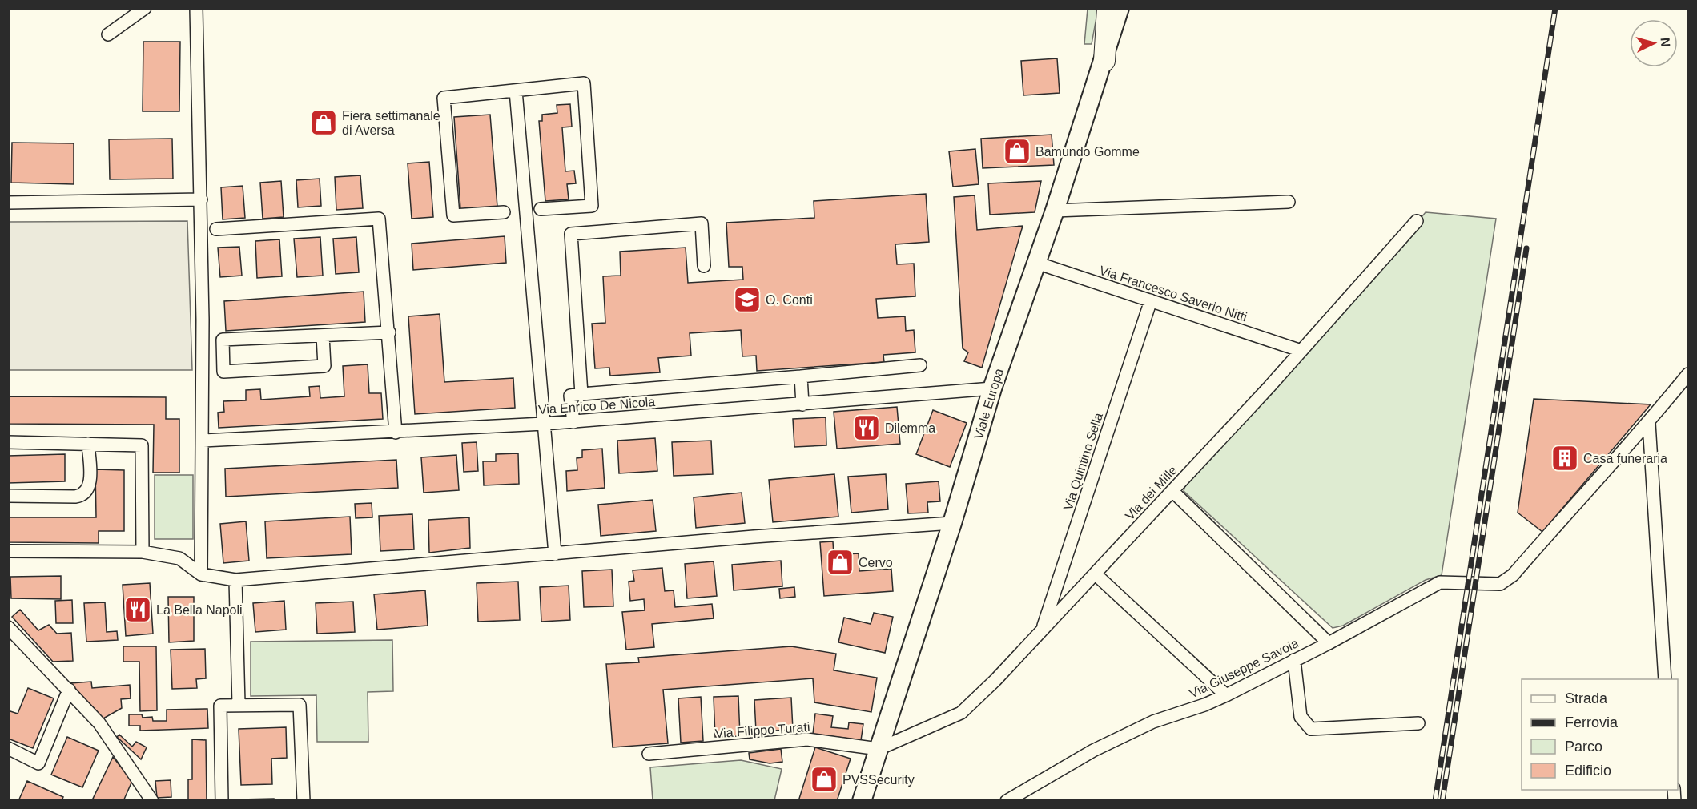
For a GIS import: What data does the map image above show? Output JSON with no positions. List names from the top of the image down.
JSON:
{
  "streets": {
    "main road": ["Viale Europa"],
    "street": [
      "Via Francesco Saverio Nitti",
      "Via Enrico De Nicola",
      "Via Quintino Sella",
      "Via dei Mille",
      "Via Giuseppe Savoia",
      "Via Filippo Turati"
    ]
  },
  "crossings": [
    ["Via Francesco Saverio Nitti", "Viale Europa"],
    ["Via Francesco Saverio Nitti", "Via Quintino Sella"],
    ["Via Francesco Saverio Nitti", "Via dei Mille"],
    ["Viale Europa", "Via Enrico De Nicola"],
    ["Viale Europa", "Via dei Mille"],
    ["Viale Europa", "Via Filippo Turati"],
    ["Via Quintino Sella", "Via dei Mille"],
    ["Via dei Mille", "Via Filippo Turati"]
  ],
  "places": {
    "shop": [
      "Fiera settimanale di Aversa",
      "Bamundo Gomme",
      "Cervo",
      "PVSSecurity"
    ],
    "school or university": ["O. Conti"],
    "restaurant": ["Dilemma", "La Bella Napoli"],
    "building": ["Casa funeraria"]
  },
  "legend": [
    "Strada",
    "Ferrovia",
    "Parco",
    "Edificio"
  ],
  "north": "right"
}
